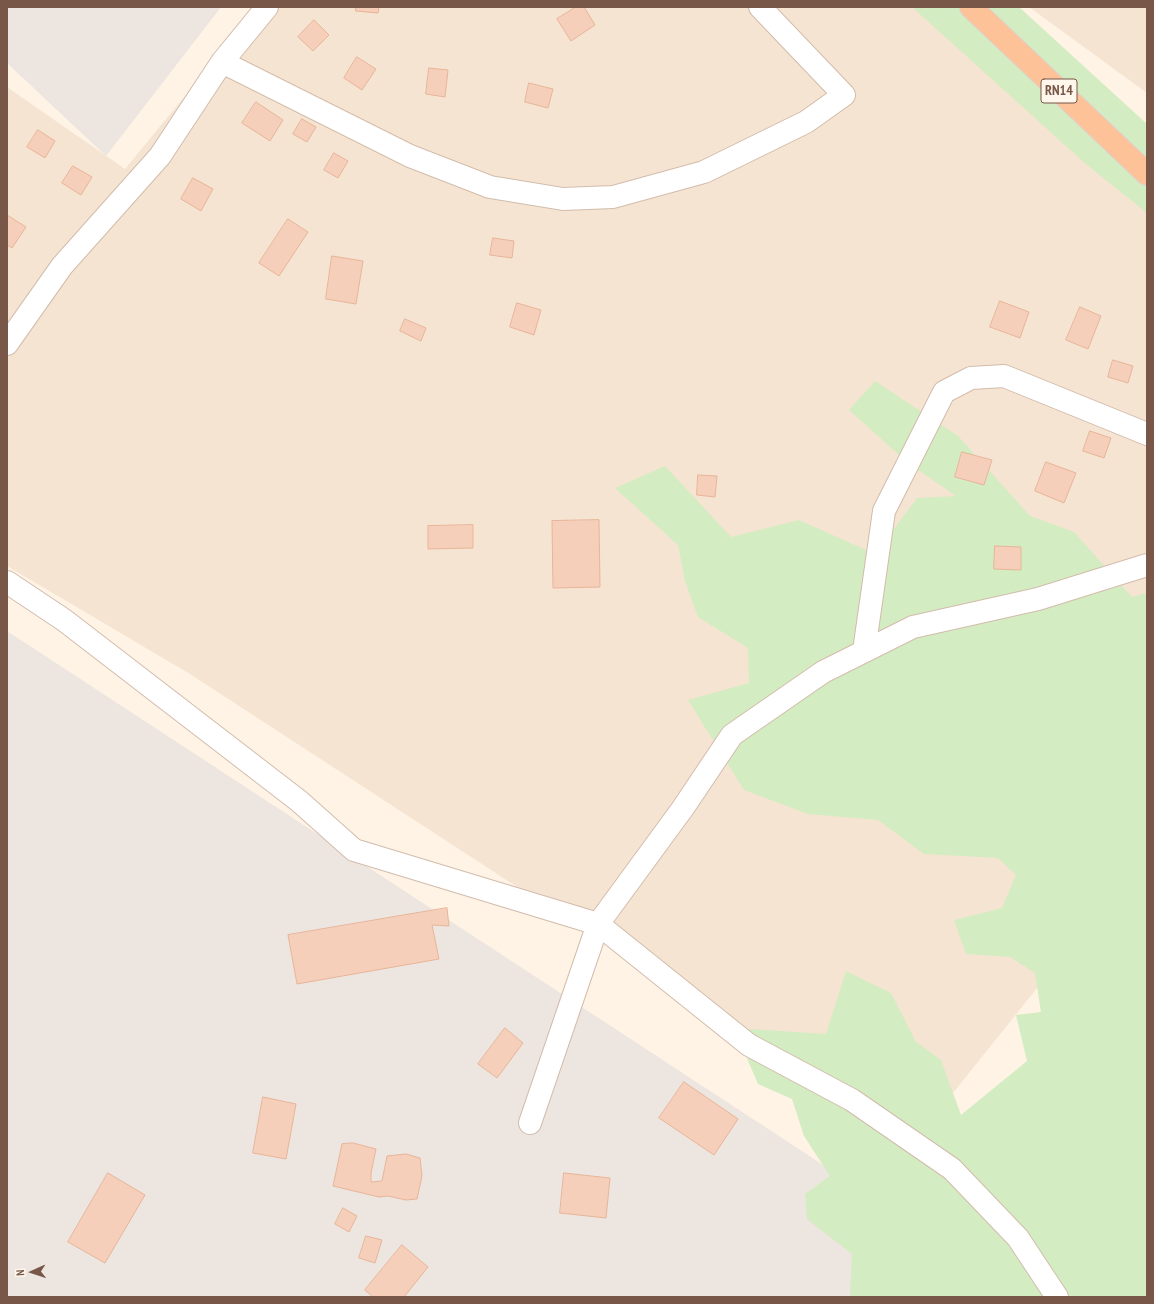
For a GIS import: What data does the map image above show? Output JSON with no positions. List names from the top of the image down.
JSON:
{
  "streets": {
    "highway": ["RN14"]
  },
  "north": "left"
}
